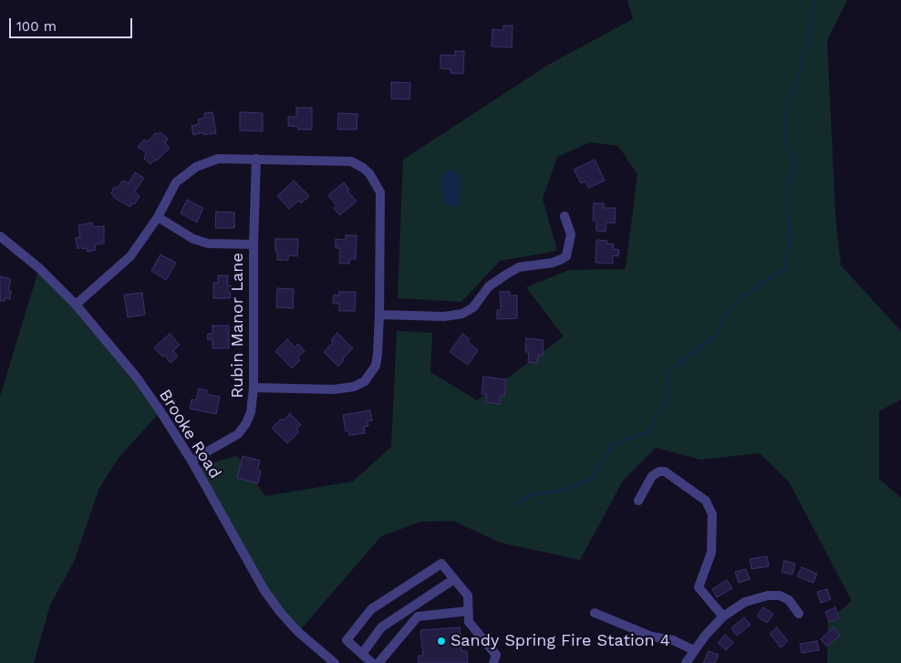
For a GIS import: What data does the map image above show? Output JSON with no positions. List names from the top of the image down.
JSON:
{
  "streets": {
    "street": ["Rubin Manor Lane", "Brooke Road"]
  },
  "crossings": [
    ["Rubin Manor Lane", "Brooke Road"]
  ],
  "places": ["Sandy Spring Fire Station 4"],
  "scale_bar": "100 m"
}
